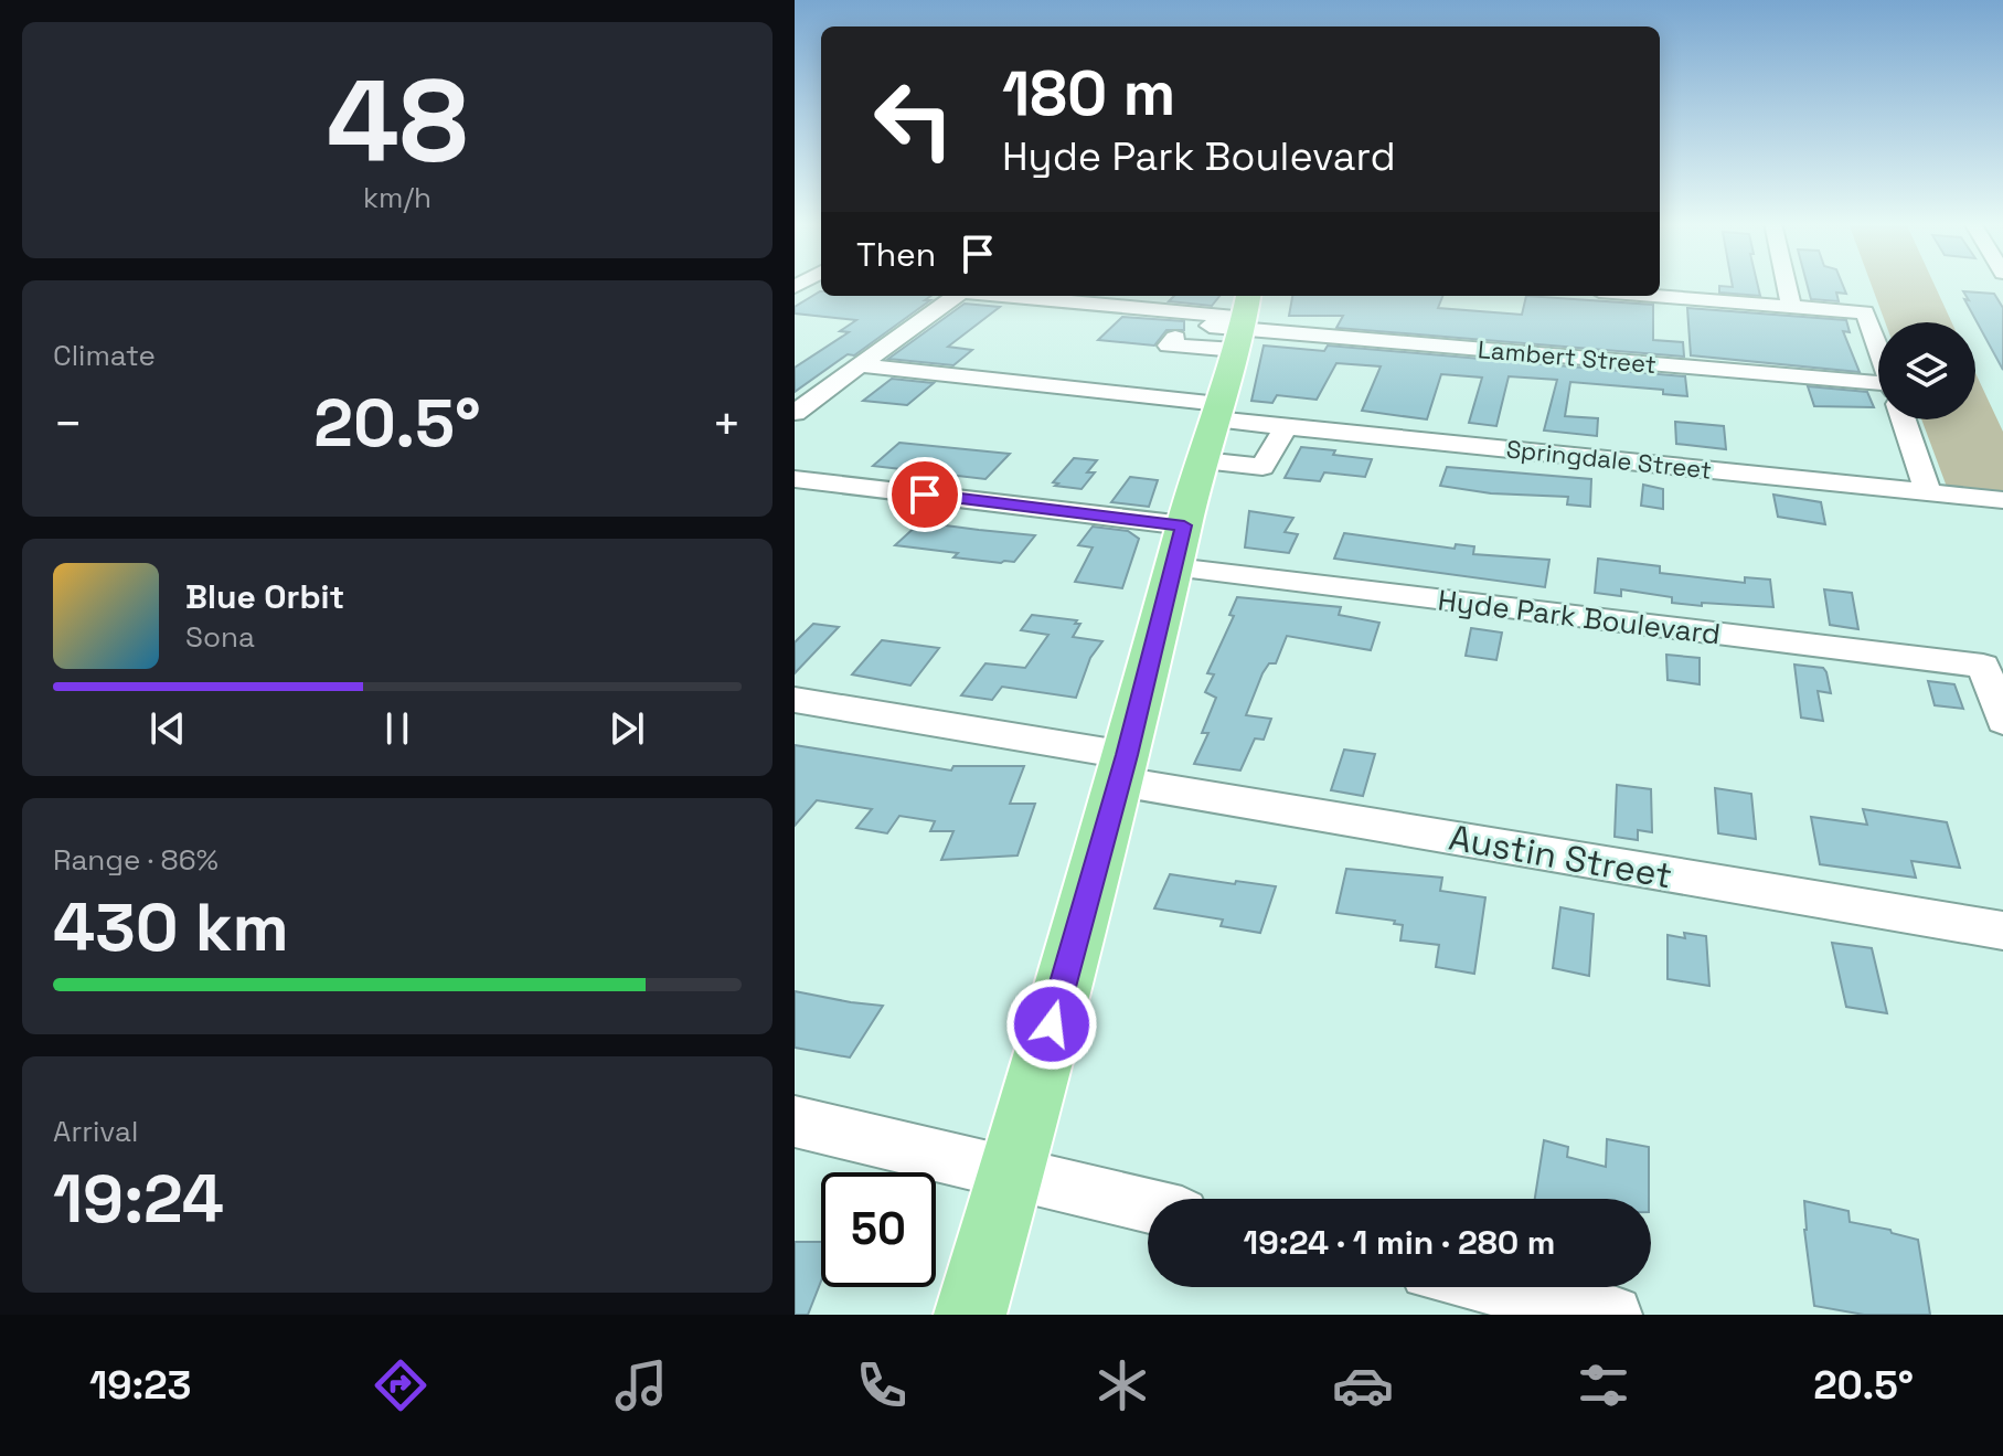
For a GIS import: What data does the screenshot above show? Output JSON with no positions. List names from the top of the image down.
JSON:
{
  "streets": {
    "street": [
      "Lambert Street",
      "Springdale Street",
      "Hyde Park Boulevard",
      "Austin Street"
    ]
  },
  "page": {
    "tile": [
      ["48", "km/h"],
      "Climate",
      ["Range · 86%", "430 km"],
      ["Arrival", "19:24"]
    ],
    "turn": ["180 m", "Hyde Park Boulevard"],
    "then": "Then",
    "heat": ["−", "20.5°", "+"],
    "song": ["Blue Orbit", "Sona"],
    "limit": "50",
    "trip": "19:24 · 1 min · 280 m",
    "tabs": ["19:23", "20.5°"]
  }
}
